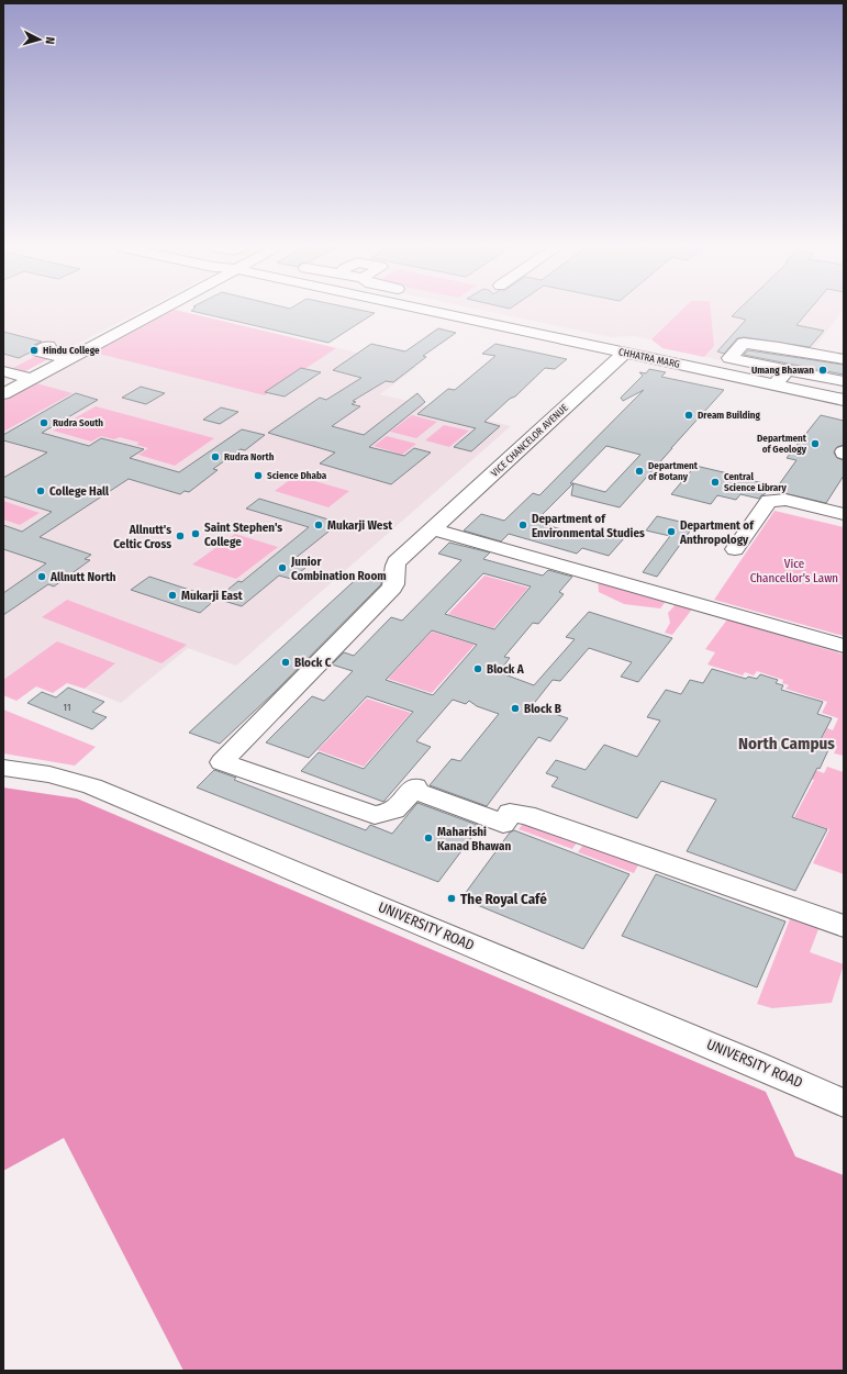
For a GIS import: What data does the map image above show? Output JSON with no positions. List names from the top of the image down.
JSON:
{
  "streets": {
    "street": ["CHHATRA MARG", "VICE CHANCELOR AVENUE", "UNIVERSITY ROAD"]
  },
  "crossings": [
    ["CHHATRA MARG", "VICE CHANCELOR AVENUE"]
  ],
  "districts": ["North Campus"],
  "parks": ["Vice Chancellor's Lawn"],
  "places": [
    "Hindu College",
    "Umang Bhawan",
    "Dream Building",
    "Rudra South",
    "Department of Geology",
    "Rudra North",
    "Department of Botany",
    "Science Dhaba",
    "Central Science Library",
    "College Hall",
    "Mukarji West",
    "Department of Environmental Studies",
    "Department of Anthropology",
    "Saint Stephen's College",
    "Allnutt's Celtic Cross",
    "Junior Combination Room",
    "Allnutt North",
    "Mukarji East",
    "Block C",
    "Block A",
    "Block B",
    "Maharishi Kanad Bhawan",
    "The Royal Café"
  ],
  "house_numbers": ["11"],
  "north": "right"
}
